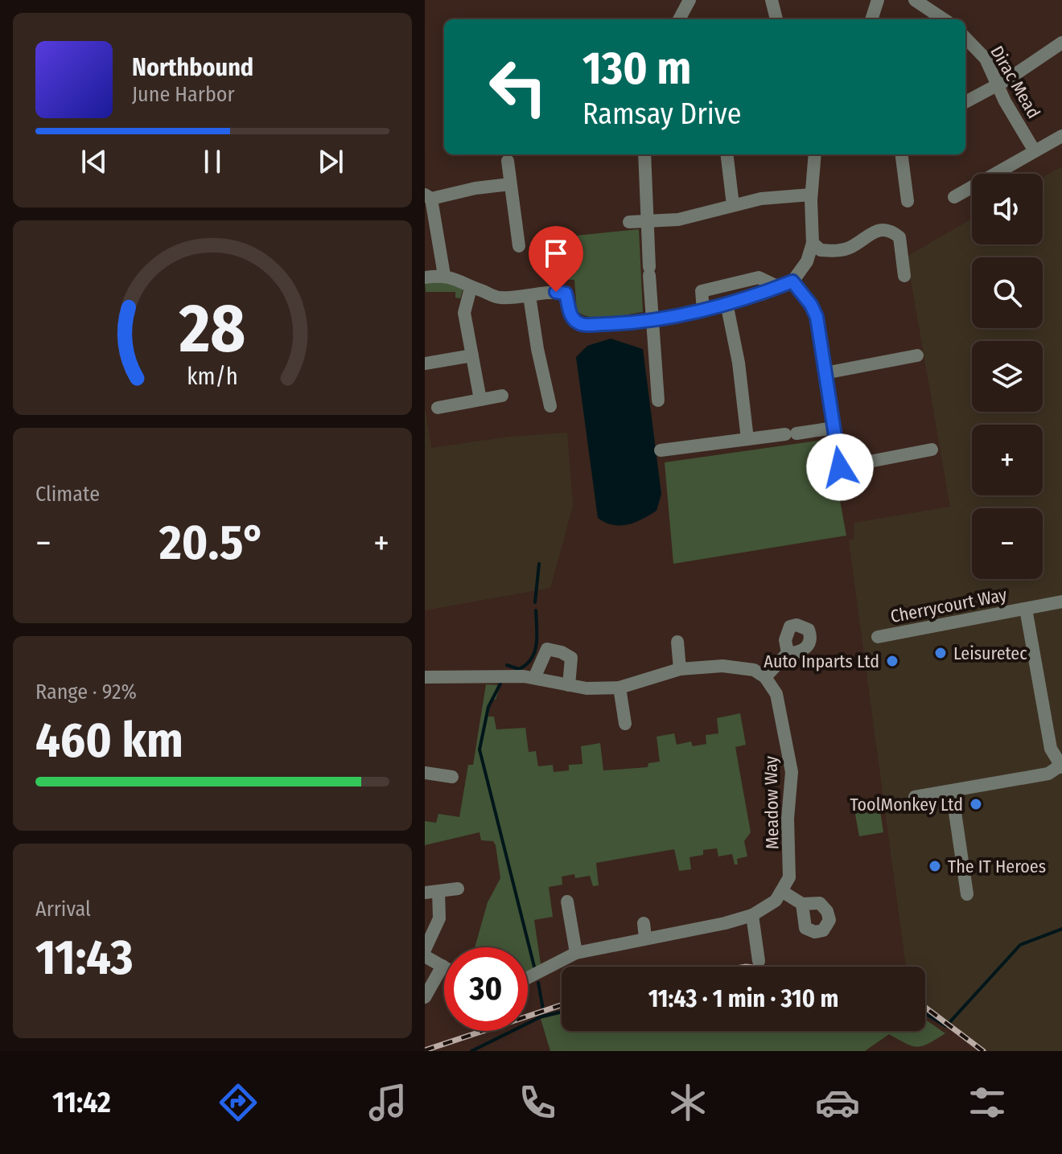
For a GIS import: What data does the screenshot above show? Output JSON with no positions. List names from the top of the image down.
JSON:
{
  "streets": {
    "street": ["Dirac Mead", "Cherrycourt Way", "Meadow Way"]
  },
  "places": [
    "Leisuretec",
    "Auto Inparts Ltd",
    "ToolMonkey Ltd",
    "The IT Heroes"
  ],
  "page": {
    "turn": ["130 m", "Ramsay Drive"],
    "song": ["Northbound", "June Harbor"],
    "map_buttons": ["+", "−"],
    "tile": [
      "Climate",
      ["Range · 92%", "460 km"],
      ["Arrival", "11:43"]
    ],
    "heat": ["−", "20.5°", "+"],
    "limit": "30",
    "trip": "11:43 · 1 min · 310 m",
    "tabs": "11:42",
    "gauge": ["28", "km/h"]
  }
}
